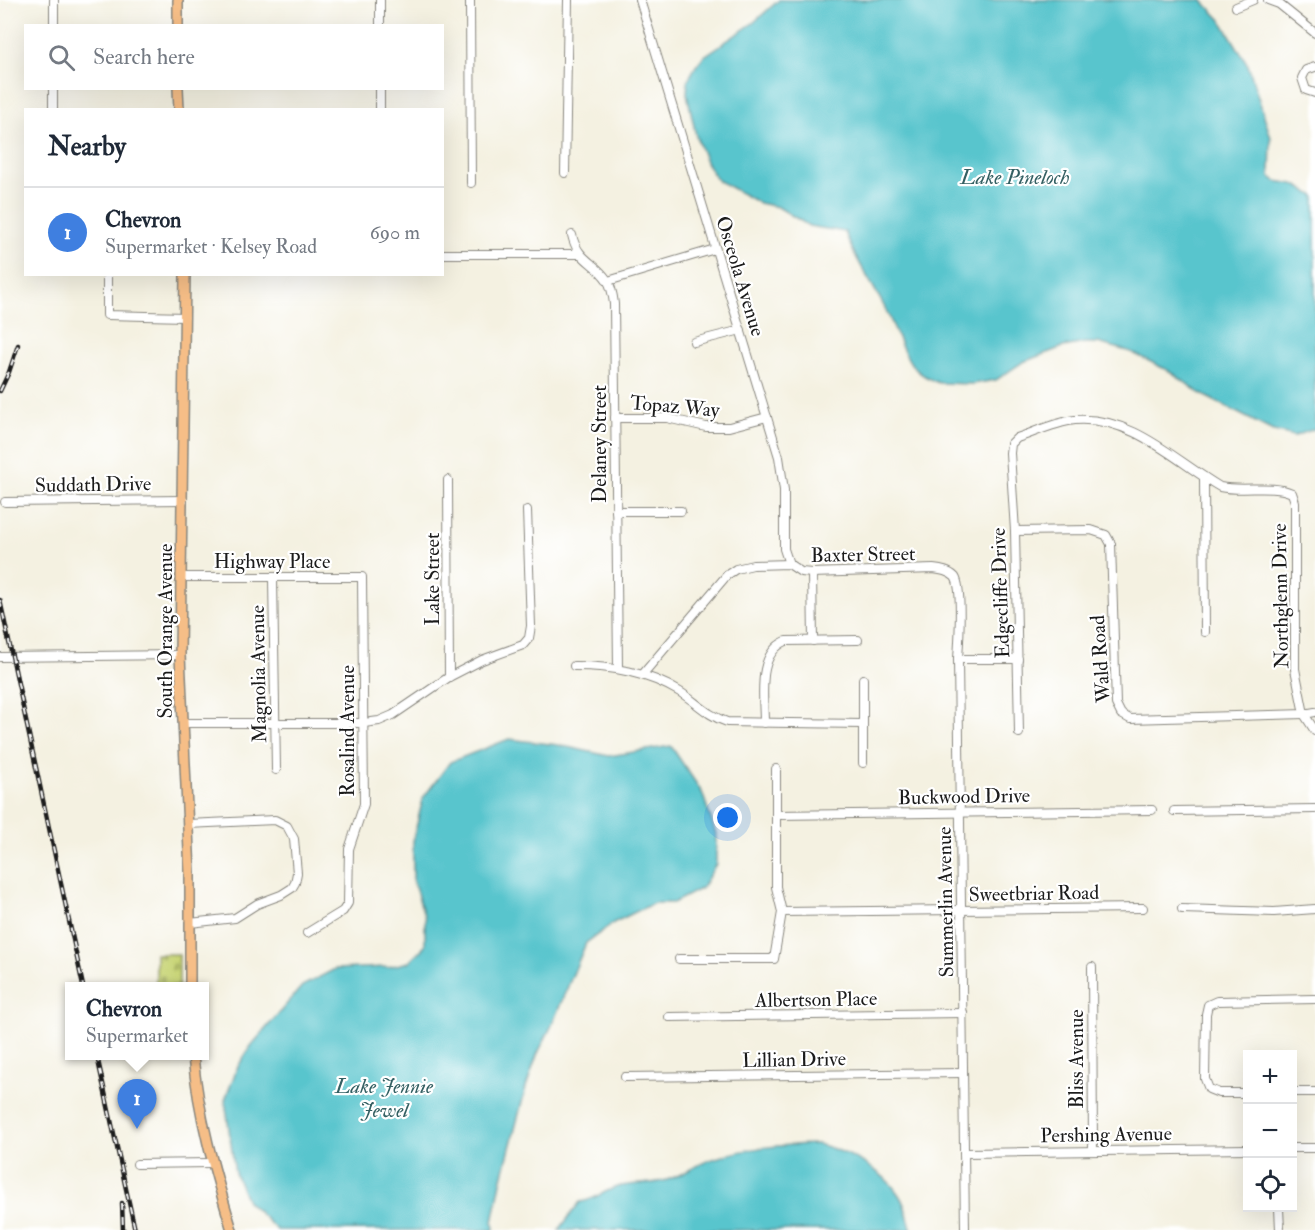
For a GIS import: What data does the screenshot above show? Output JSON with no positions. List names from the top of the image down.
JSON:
{
  "streets": {
    "main road": ["South Orange Avenue"],
    "street": [
      "Osceola Avenue",
      "Topaz Way",
      "Delaney Street",
      "Suddath Drive",
      "Baxter Street",
      "Highway Place",
      "Lake Street",
      "Edgecliffe Drive",
      "Northglenn Drive",
      "Wald Road",
      "Magnolia Avenue",
      "Rosalind Avenue",
      "Buckwood Drive",
      "Sweetbriar Road",
      "Summerlin Avenue",
      "Albertson Place",
      "Lillian Drive",
      "Bliss Avenue",
      "Pershing Avenue"
    ]
  },
  "crossings": [
    ["Osceola Avenue", "Topaz Way"],
    ["Osceola Avenue", "Baxter Street"],
    ["Topaz Way", "Delaney Street"],
    ["Suddath Drive", "South Orange Avenue"],
    ["Baxter Street", "Summerlin Avenue"],
    ["Highway Place", "South Orange Avenue"],
    ["Highway Place", "Magnolia Avenue"],
    ["Highway Place", "Rosalind Avenue"],
    ["Edgecliffe Drive", "Northglenn Drive"],
    ["Edgecliffe Drive", "Wald Road"],
    ["Northglenn Drive", "Wald Road"],
    ["Buckwood Drive", "Summerlin Avenue"],
    ["Sweetbriar Road", "Summerlin Avenue"],
    ["Summerlin Avenue", "Albertson Place"],
    ["Summerlin Avenue", "Lillian Drive"],
    ["Summerlin Avenue", "Pershing Avenue"],
    ["Bliss Avenue", "Pershing Avenue"]
  ],
  "water": ["Lake Pineloch", "Lake Jennie Jewel"],
  "page": {
    "search": "Search here",
    "heading": "Nearby",
    "list": [
      {
        "mark": "1",
        "name": "Chevron",
        "note": "Supermarket · Kelsey Road",
        "value": "690 m"
      }
    ],
    "popup": ["Chevron", "Supermarket"],
    "map_buttons": ["+", "−"],
    "pins": "1"
  }
}
